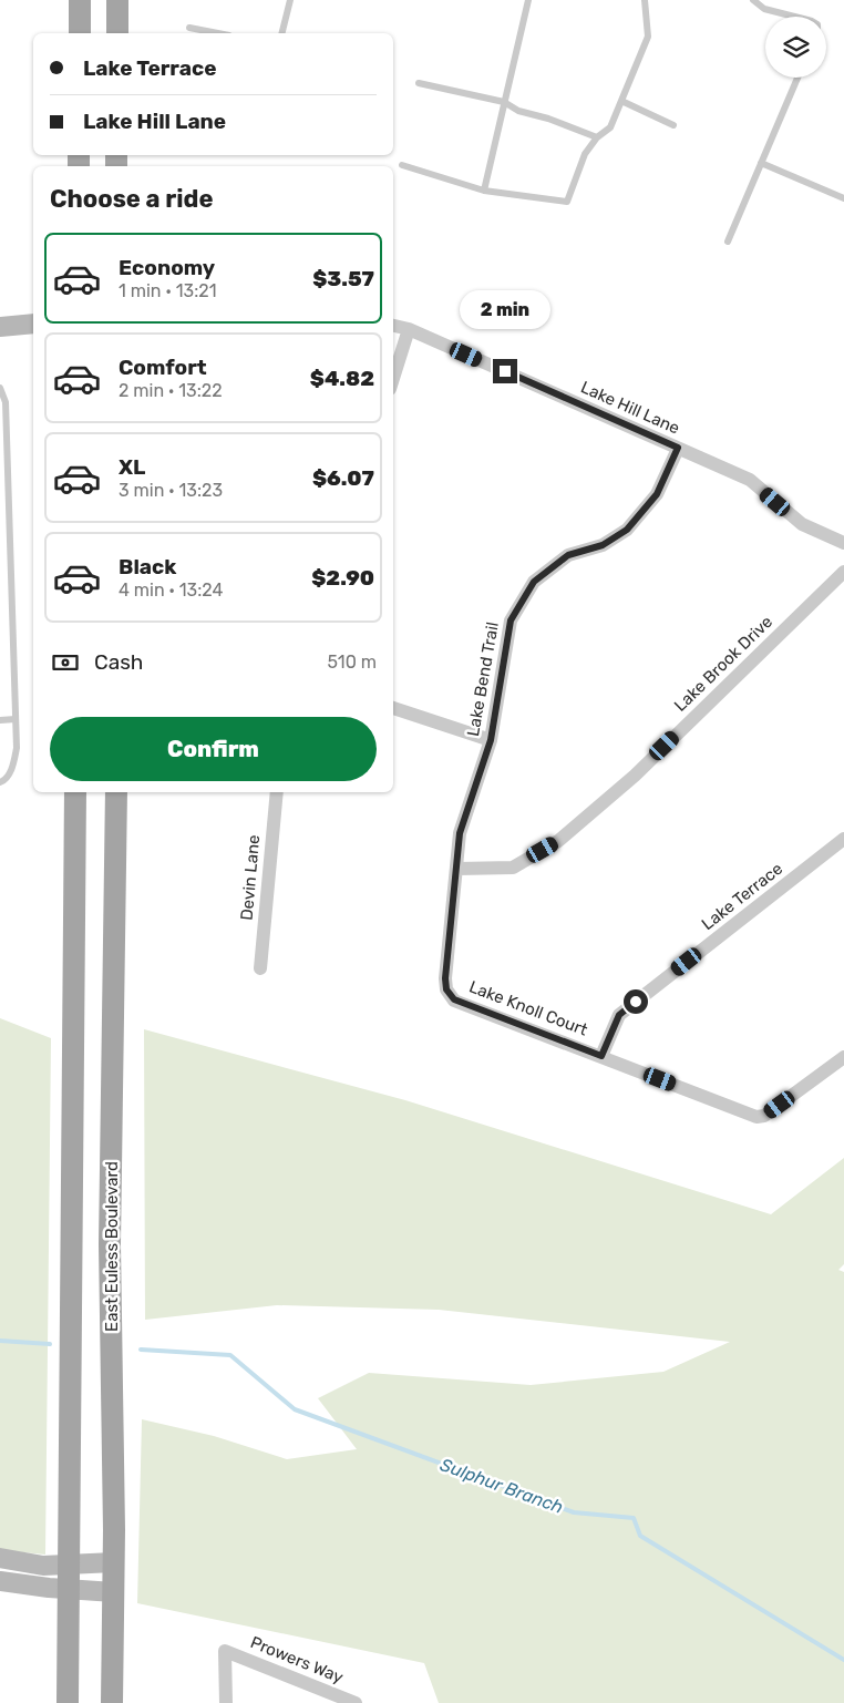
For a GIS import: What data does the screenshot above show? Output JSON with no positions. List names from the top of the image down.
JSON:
{
  "streets": {
    "main road": ["East Euless Boulevard"],
    "street": [
      "Lake Hill Lane",
      "Lake Brook Drive",
      "Lake Bend Trail",
      "Devin Lane",
      "Lake Terrace",
      "Lake Knoll Court",
      "Prowers Way"
    ]
  },
  "crossings": [
    ["Lake Hill Lane", "Lake Bend Trail"],
    ["Lake Brook Drive", "Lake Bend Trail"],
    ["Lake Bend Trail", "Lake Knoll Court"],
    ["Lake Terrace", "Lake Knoll Court"]
  ],
  "water": ["Sulphur Branch"],
  "page": {
    "banner": ["Lake Terrace", "Lake Hill Lane"],
    "heading": "Choose a ride",
    "list": [
      {
        "name": "Economy",
        "note": "1 min · 13:21",
        "value": "$3.57"
      },
      {
        "name": "Comfort",
        "note": "2 min · 13:22",
        "value": "$4.82"
      },
      {
        "name": "XL",
        "note": "3 min · 13:23",
        "value": "$6.07"
      },
      {
        "name": "Black",
        "note": "4 min · 13:24",
        "value": "$2.90"
      }
    ],
    "bubble": "2 min",
    "pay": ["Cash", "510 m"],
    "buttons": "Confirm"
  }
}
